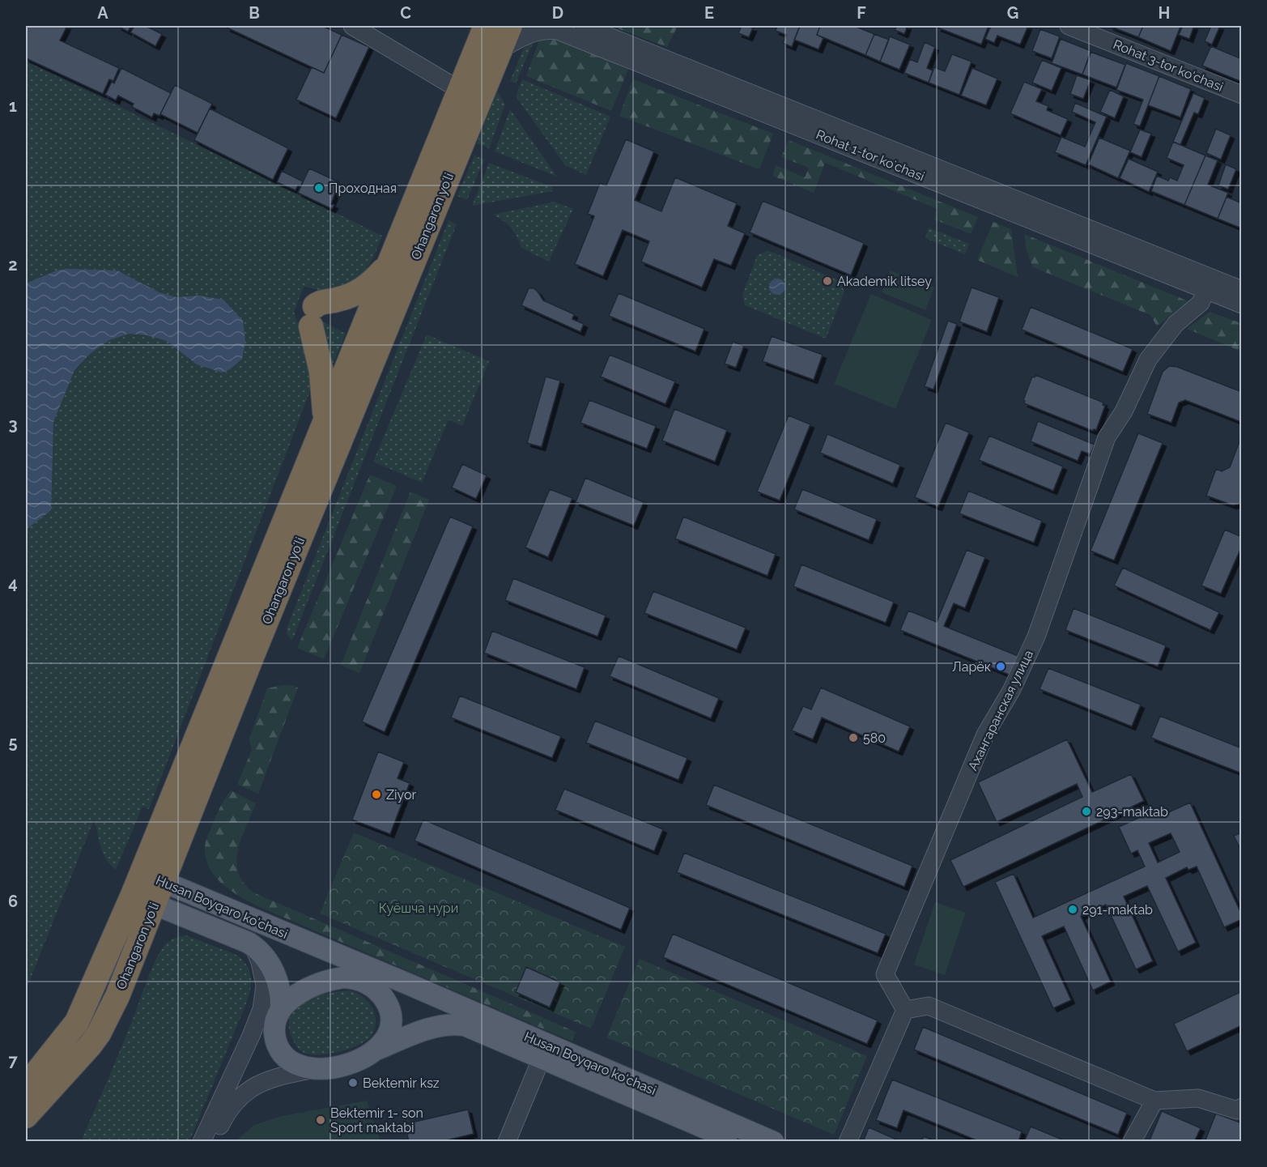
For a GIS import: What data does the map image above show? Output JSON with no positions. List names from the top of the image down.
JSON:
{
  "streets": {
    "highway": ["Ohangaron yoʻli"],
    "main road": ["Husan Boyqaro ko'chasi"],
    "street": ["Rohat 3-tor ko‘chasi", "Rohat 1-tor koʻchasi", "Ахангаранская улица"]
  },
  "crossings": [
    ["Rohat 1-tor koʻchasi", "Ohangaron yoʻli"],
    ["Rohat 1-tor koʻchasi", "Ахангаранская улица"],
    ["Ohangaron yoʻli", "Husan Boyqaro ko'chasi"]
  ],
  "parks": ["Куёшча нури"],
  "places": [
    "Проходная",
    "Akademik litsey",
    "Ларёк",
    "580",
    "Ziyor",
    "293-maktab",
    "291-maktab",
    "Bektemir ksz",
    "Bektemir 1- son Sport maktabi"
  ],
  "grid": {
    "columns": [
      "A",
      "B",
      "C",
      "D",
      "E",
      "F",
      "G",
      "H"
    ],
    "rows": [
      "1",
      "2",
      "3",
      "4",
      "5",
      "6",
      "7"
    ]
  }
}
